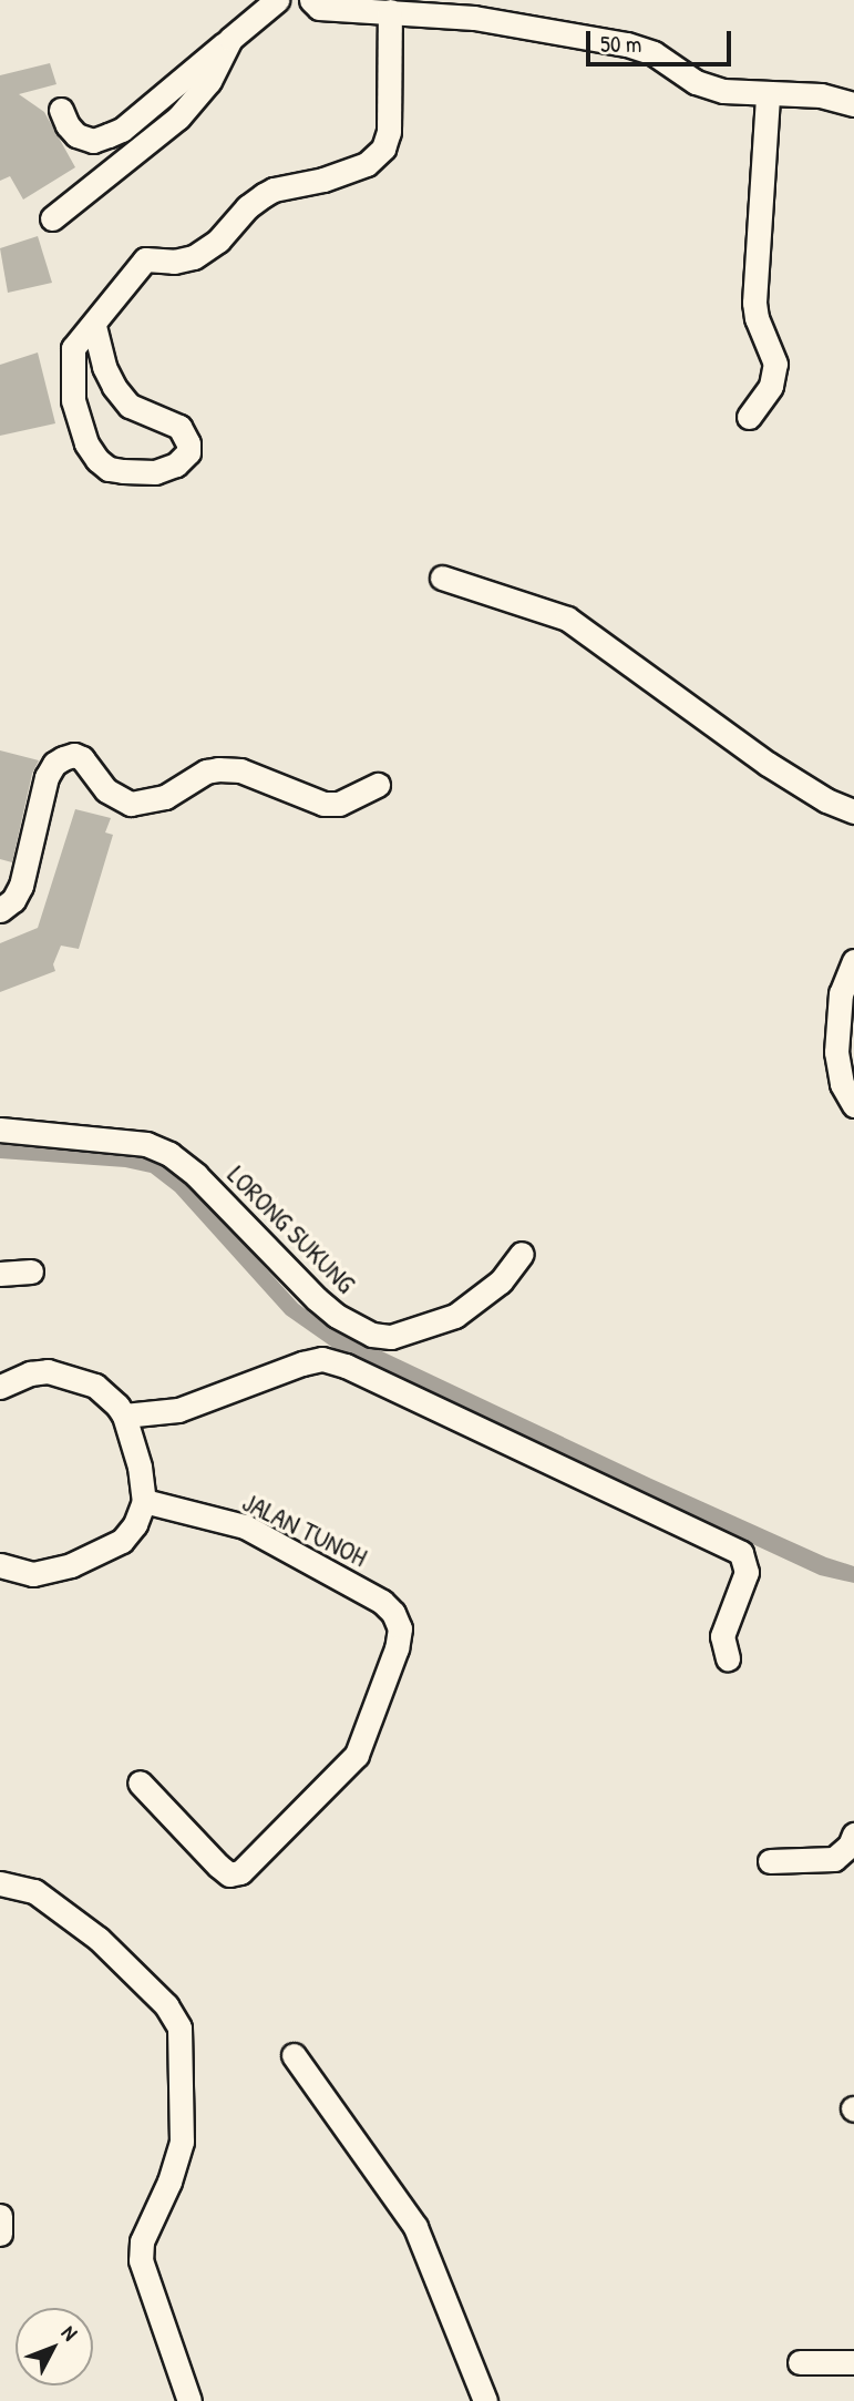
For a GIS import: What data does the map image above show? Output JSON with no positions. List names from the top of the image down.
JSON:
{
  "streets": {
    "street": ["LORONG SUKUNG", "JALAN TUNOH"]
  },
  "scale_bar": "50 m",
  "north": "top right"
}
